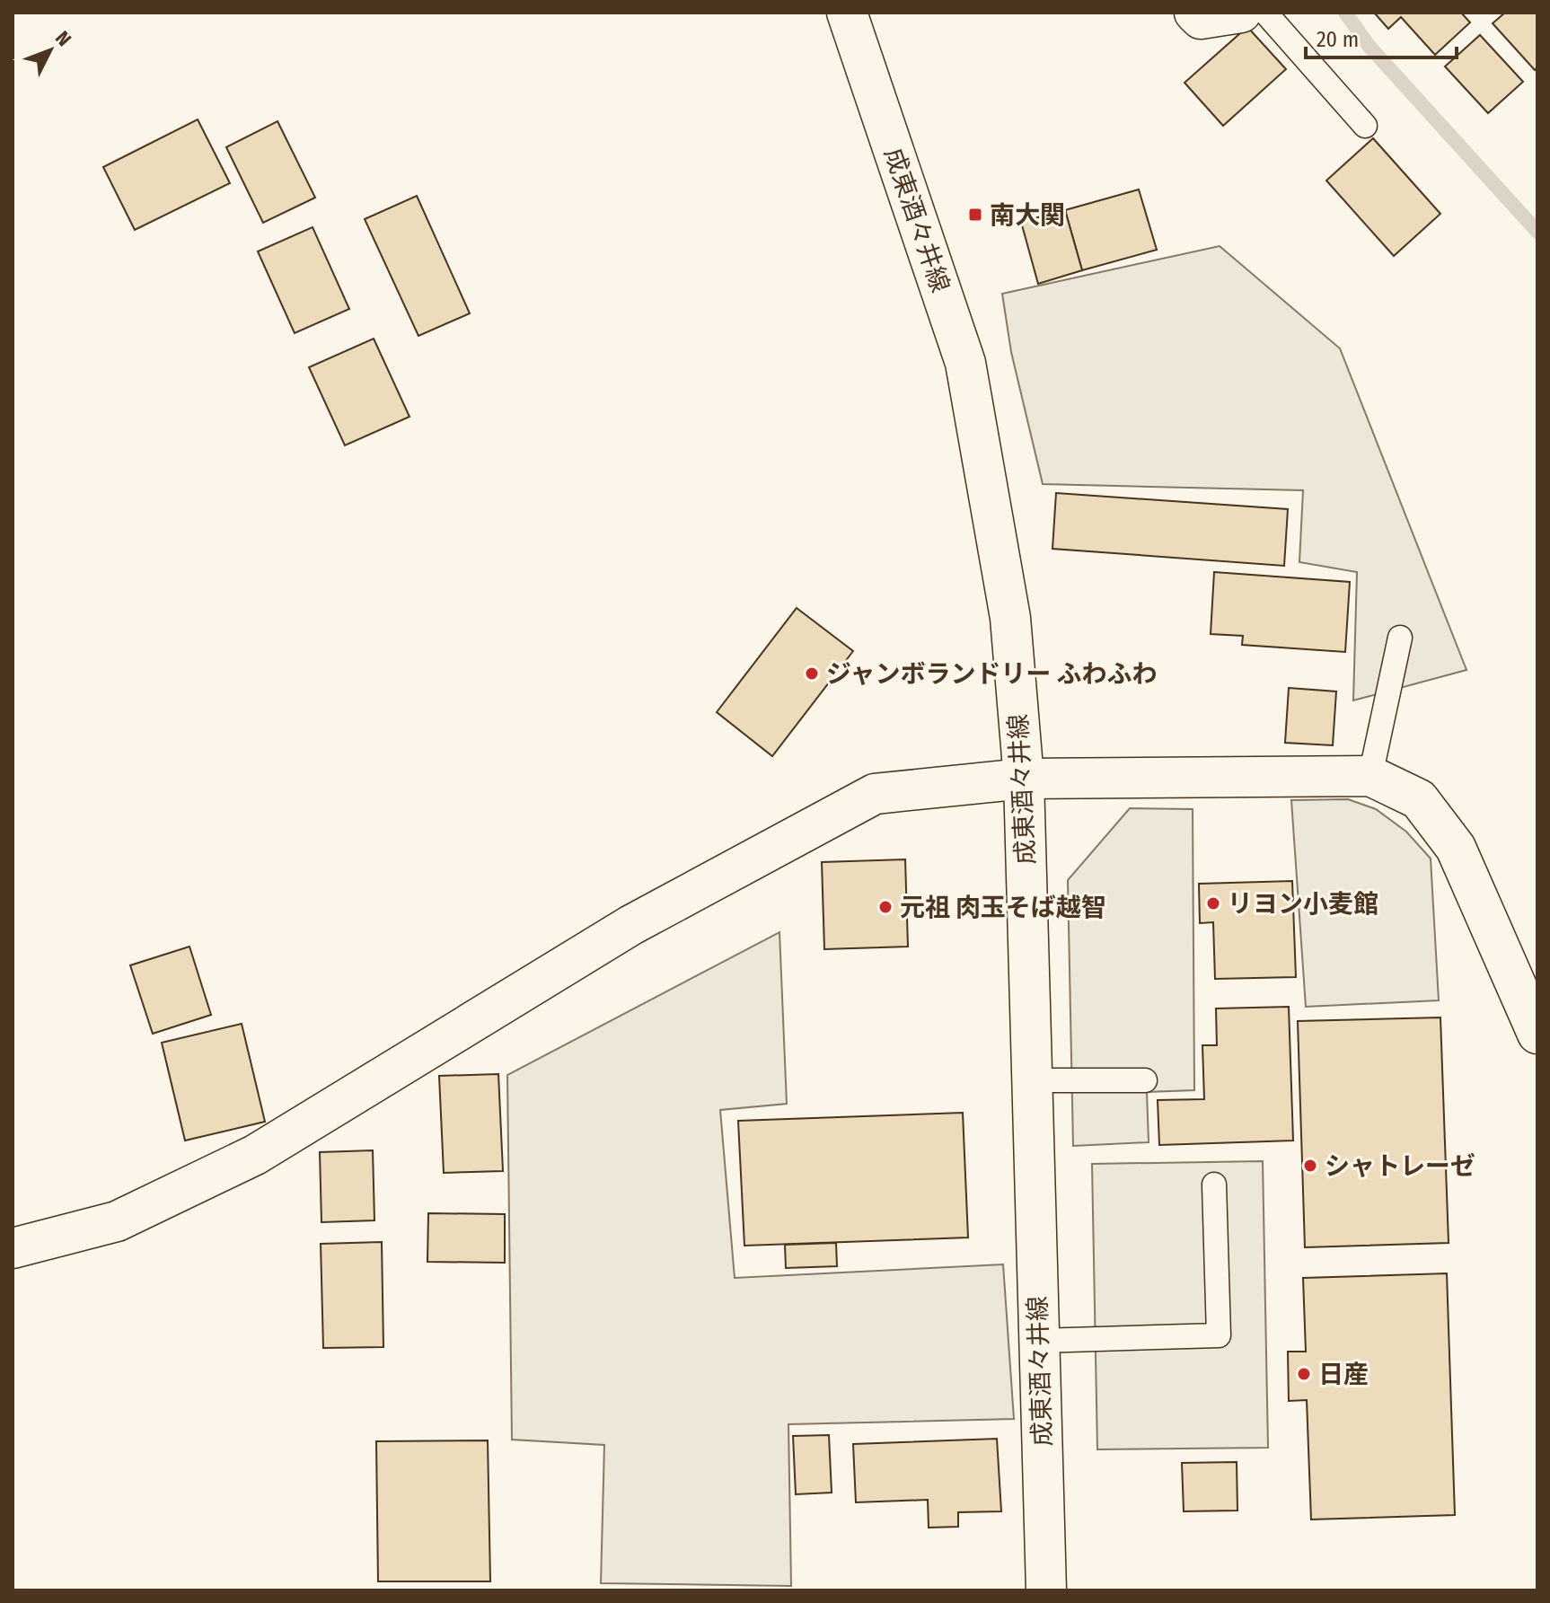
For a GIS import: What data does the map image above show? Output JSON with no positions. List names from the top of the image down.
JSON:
{
  "streets": {
    "street": ["成東酒々井線"]
  },
  "places": {
    "transit": ["南大関"],
    "other": [
      "ジャンボランドリー ふわふわ",
      "リヨン小麦館",
      "元祖 肉玉そば越智",
      "シャトレーゼ",
      "日産"
    ]
  },
  "scale_bar": "20 m",
  "north": "top right"
}
